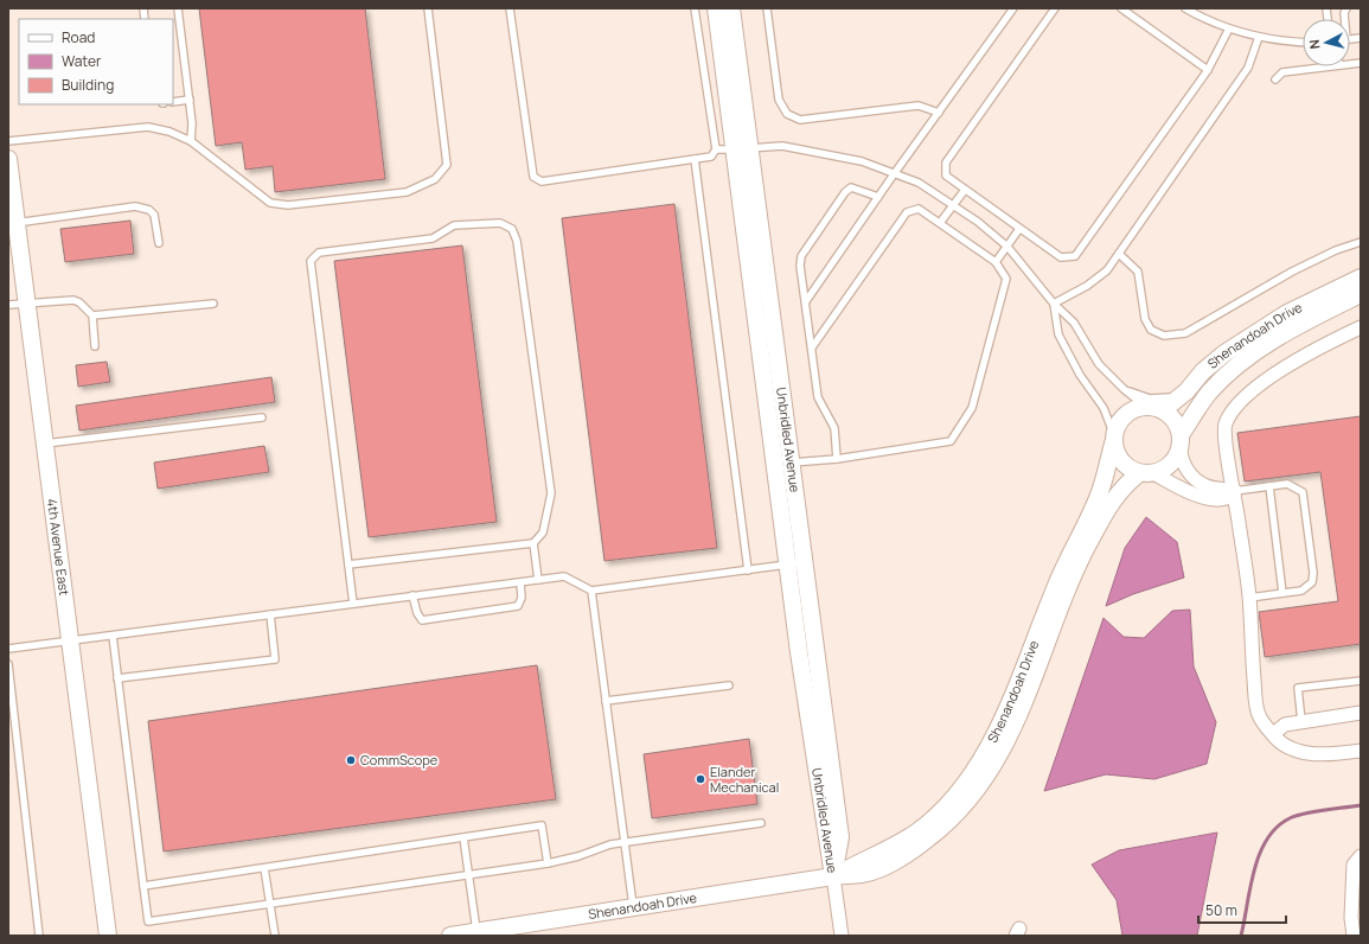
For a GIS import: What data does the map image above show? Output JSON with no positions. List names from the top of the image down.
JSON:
{
  "streets": {
    "street": ["Shenandoah Drive", "Unbridled Avenue", "4th Avenue East"]
  },
  "crossings": [
    ["Shenandoah Drive", "Unbridled Avenue"]
  ],
  "places": ["CommScope", "Elander Mechanical"],
  "legend": ["Road", "Water", "Building"],
  "scale_bar": "50 m",
  "north": "left"
}
